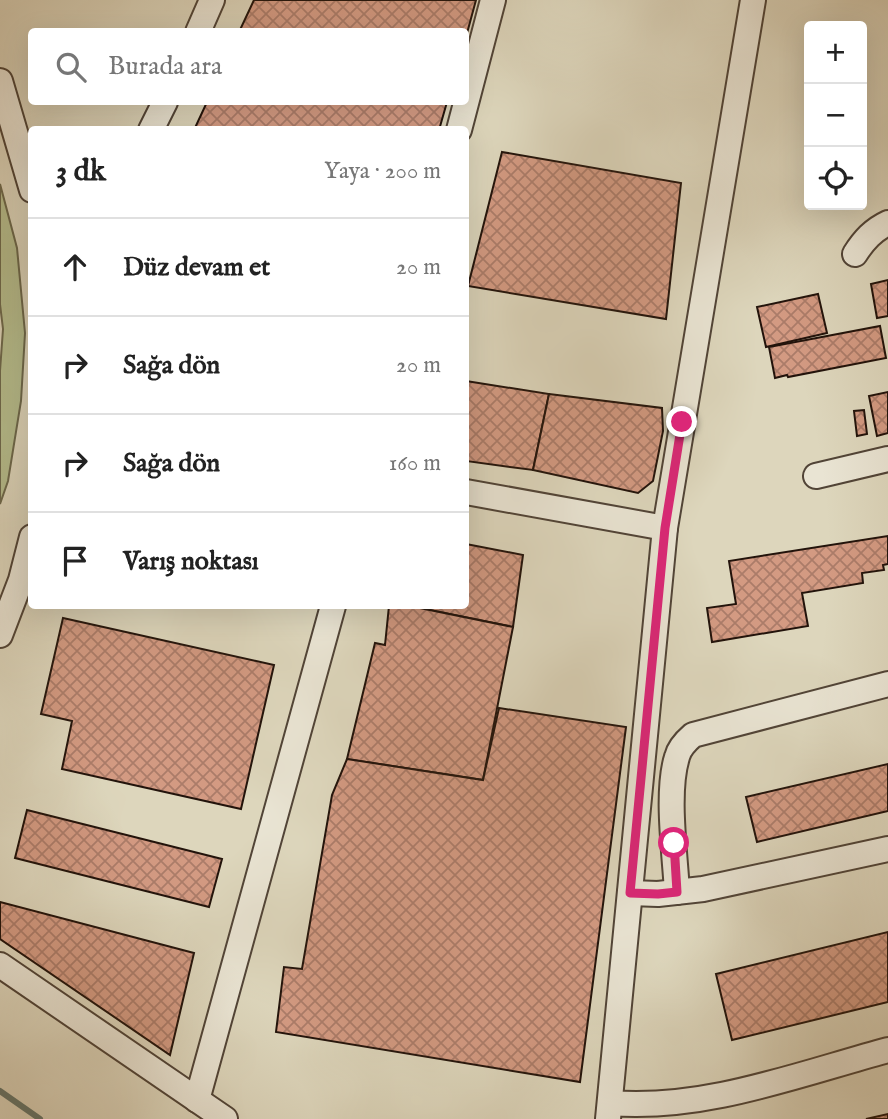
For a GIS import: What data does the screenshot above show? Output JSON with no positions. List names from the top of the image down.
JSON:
{
  "page": {
    "map_buttons": ["+", "−"],
    "search": "Burada ara",
    "heading": ["3 dk", "Yaya · 200 m"],
    "list": [
      ["Düz devam et", "20 m"],
      ["Sağa dön", "20 m"],
      ["Sağa dön", "160 m"],
      "Varış noktası"
    ]
  }
}
